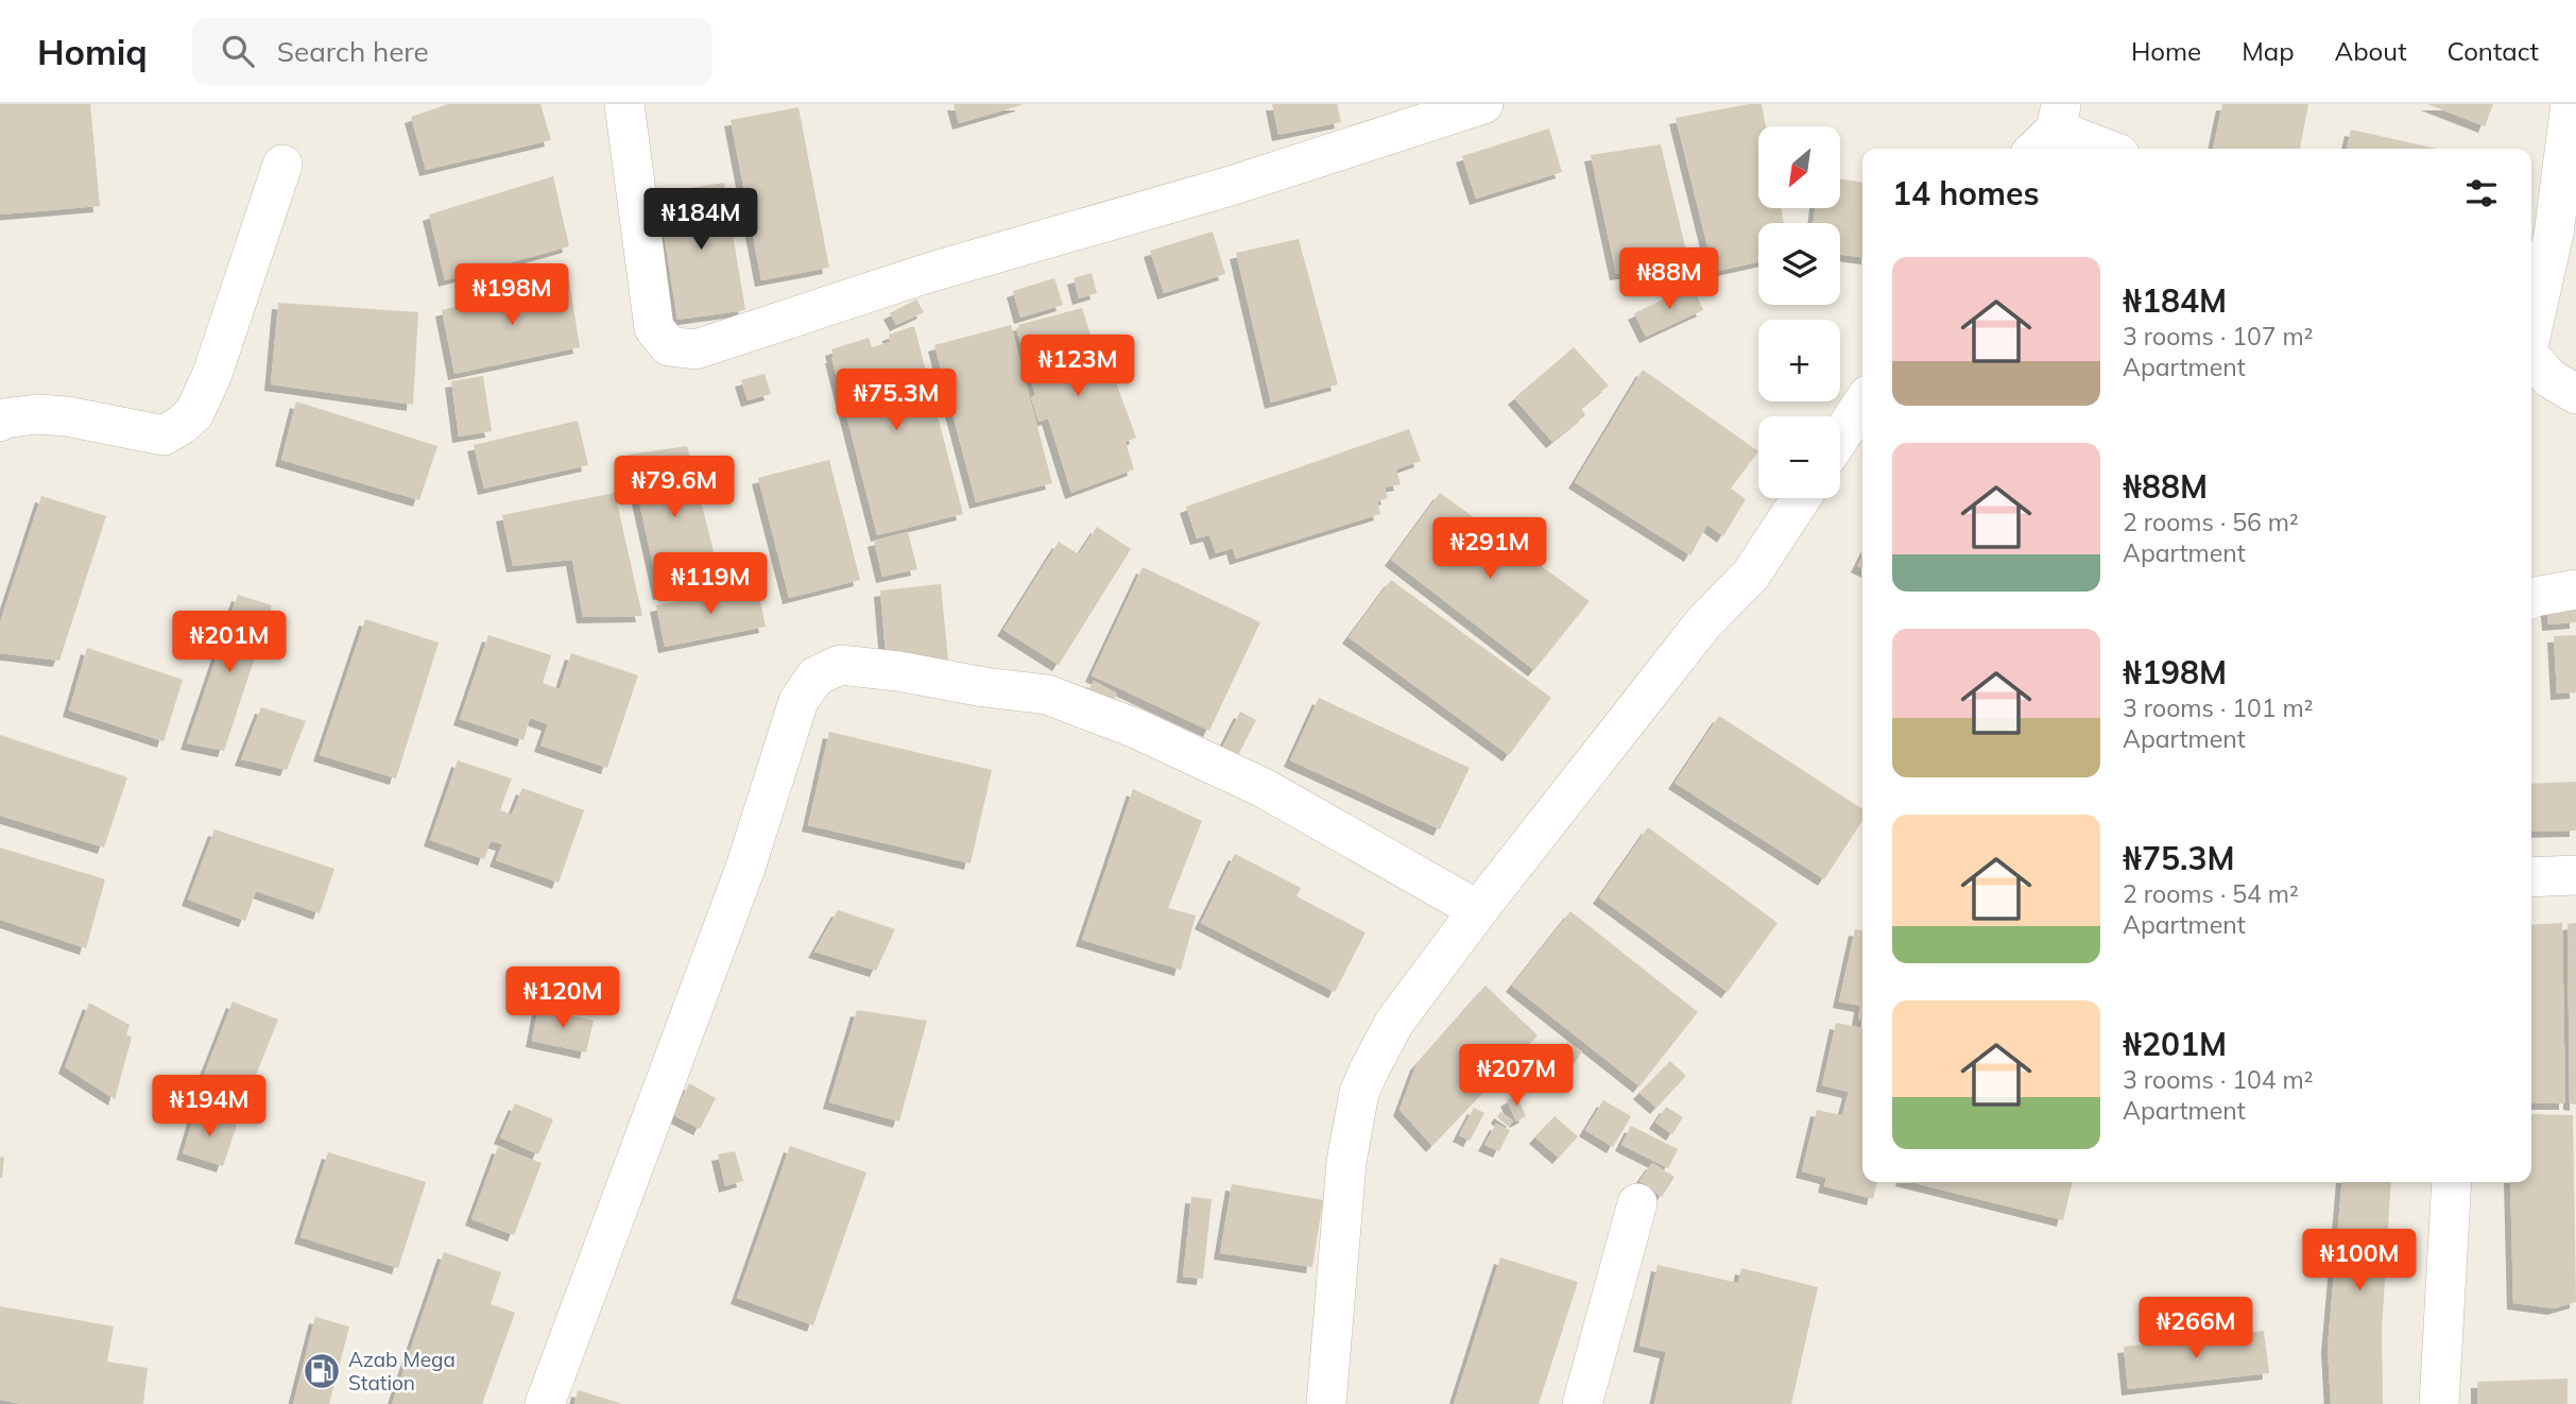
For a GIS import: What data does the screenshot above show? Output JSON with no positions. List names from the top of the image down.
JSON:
{
  "places": {
    "fuel station": ["Azab Mega Station"]
  },
  "north": "bottom left",
  "page": {
    "header": "Homiq",
    "search": "Search here",
    "nav": [
      "Home",
      "Map",
      "About",
      "Contact"
    ],
    "map_buttons": ["+", "−"],
    "heading": "14 homes",
    "price": [
      "₦184M",
      "₦88M",
      "₦198M",
      "₦123M",
      "₦75.3M",
      "₦79.6M",
      "₦291M",
      "₦119M",
      "₦201M",
      "₦120M",
      "₦207M",
      "₦194M",
      "₦100M",
      "₦266M"
    ],
    "list": [
      {
        "name": "₦184M",
        "note": "3 rooms · 107 m² · Apartment"
      },
      {
        "name": "₦88M",
        "note": "2 rooms · 56 m² · Apartment"
      },
      {
        "name": "₦198M",
        "note": "3 rooms · 101 m² · Apartment"
      },
      {
        "name": "₦75.3M",
        "note": "2 rooms · 54 m² · Apartment"
      },
      {
        "name": "₦201M",
        "note": "3 rooms · 104 m² · Apartment"
      }
    ]
  }
}
